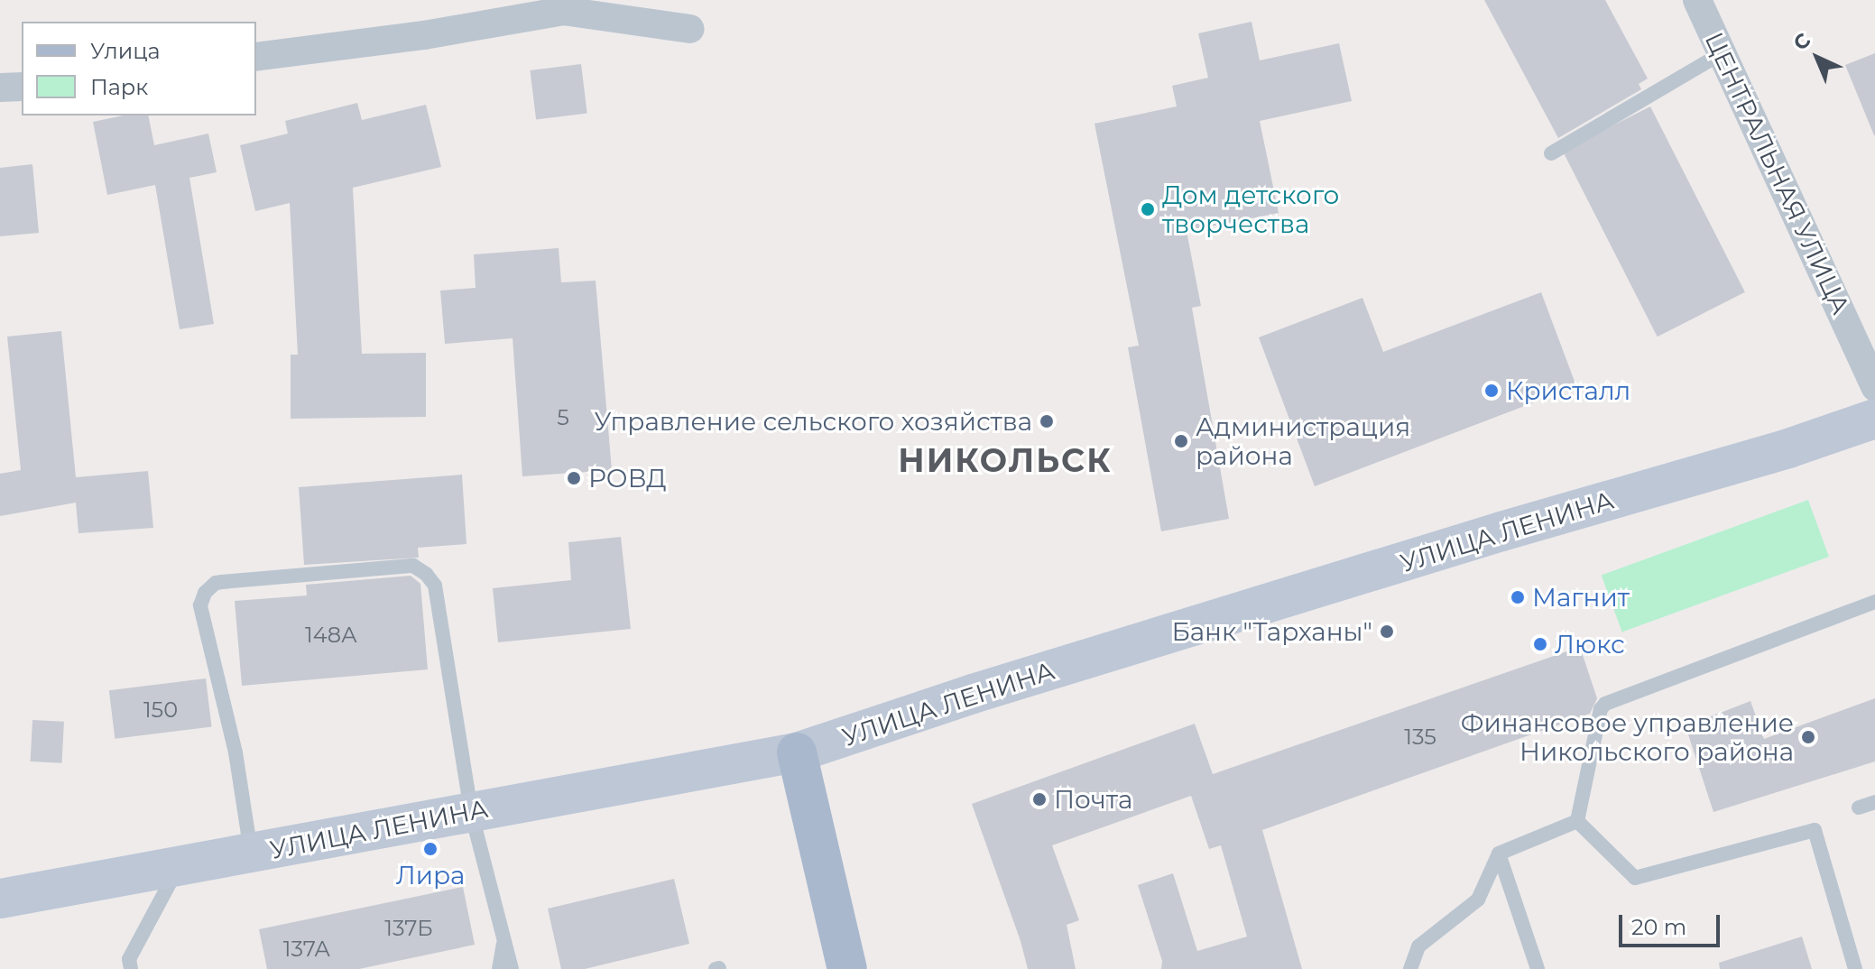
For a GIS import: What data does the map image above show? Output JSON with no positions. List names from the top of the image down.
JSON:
{
  "streets": {
    "main road": ["УЛИЦА ЛЕНИНА"],
    "street": ["ЦЕНТРАЛЬНАЯ УЛИЦА"]
  },
  "districts": ["НИКОЛЬСК"],
  "places": [
    "Дом детского творчества",
    "Кристалл",
    "Управление сельского хозяйства",
    "Администрация района",
    "РОВД",
    "Магнит",
    "Банк \"Тарханы\"",
    "Люкс",
    "Финансовое управление Никольского района",
    "Почта",
    "Лира"
  ],
  "house_numbers": [
    "5",
    "148А",
    "150",
    "135",
    "137Б",
    "137А"
  ],
  "legend": ["Улица", "Парк"],
  "scale_bar": "20 m",
  "north": "top left"
}
